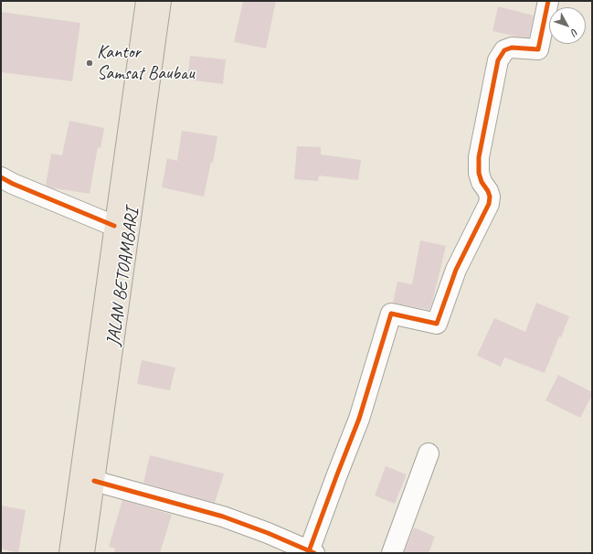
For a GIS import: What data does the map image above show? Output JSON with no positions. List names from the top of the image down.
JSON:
{
  "streets": {
    "main road": ["JALAN BETOAMBARI"]
  },
  "places": ["Kantor Samsat Baubau"],
  "north": "bottom right"
}
